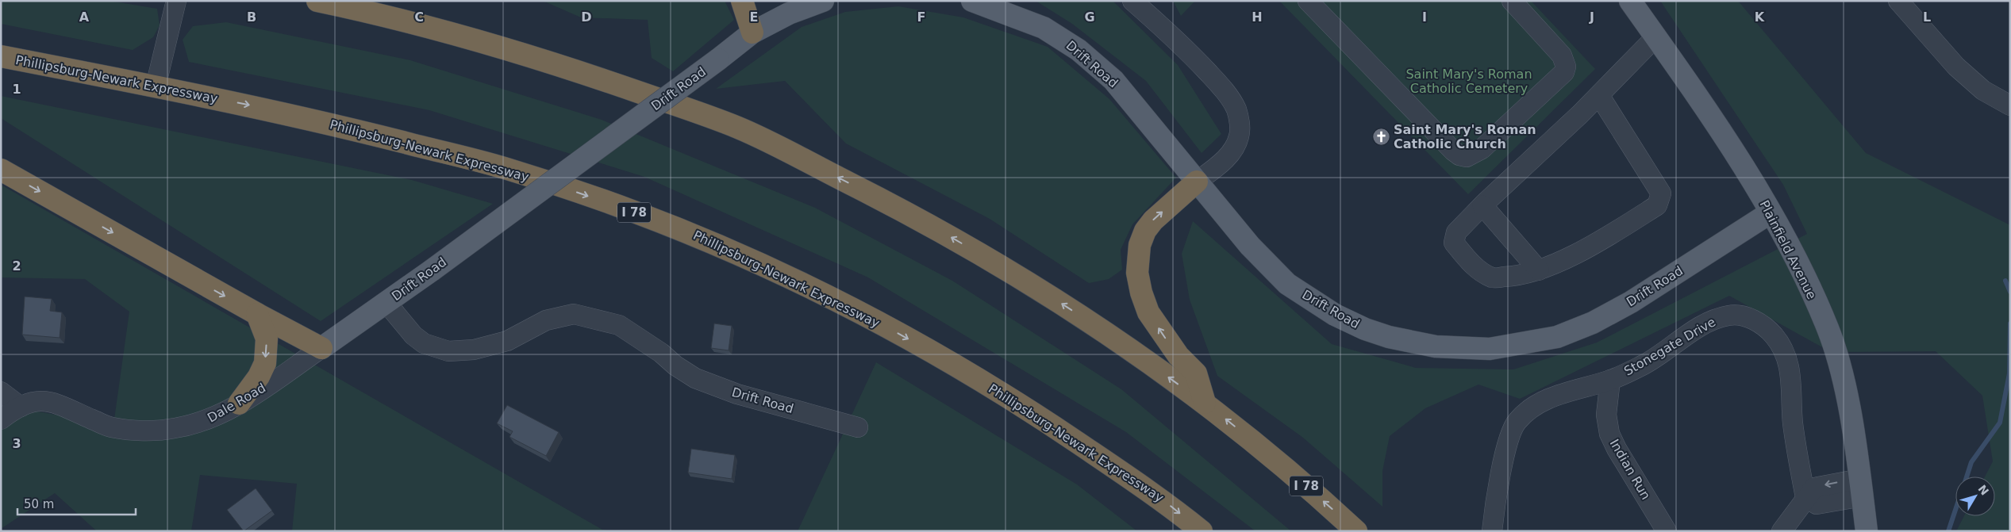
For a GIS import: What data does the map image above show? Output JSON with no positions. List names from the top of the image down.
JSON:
{
  "streets": {
    "highway": ["Phillipsburg-Newark Expressway", "I 78"],
    "main road": ["Drift Road", "Plainfield Avenue", "Dale Road"],
    "street": ["Stonegate Drive", "Indian Run"]
  },
  "crossings": [
    ["Drift Road", "Plainfield Avenue"],
    ["Drift Road", "Dale Road"],
    ["Stonegate Drive", "Indian Run"]
  ],
  "parks": ["Saint Mary's Roman Catholic Cemetery"],
  "places": {
    "church": ["Saint Mary's Roman Catholic Church"]
  },
  "scale_bar": "50 m",
  "north": "top right",
  "grid": {
    "columns": [
      "A",
      "B",
      "C",
      "D",
      "E",
      "F",
      "G",
      "H",
      "I",
      "J",
      "K",
      "L"
    ],
    "rows": ["1", "2", "3"]
  }
}
